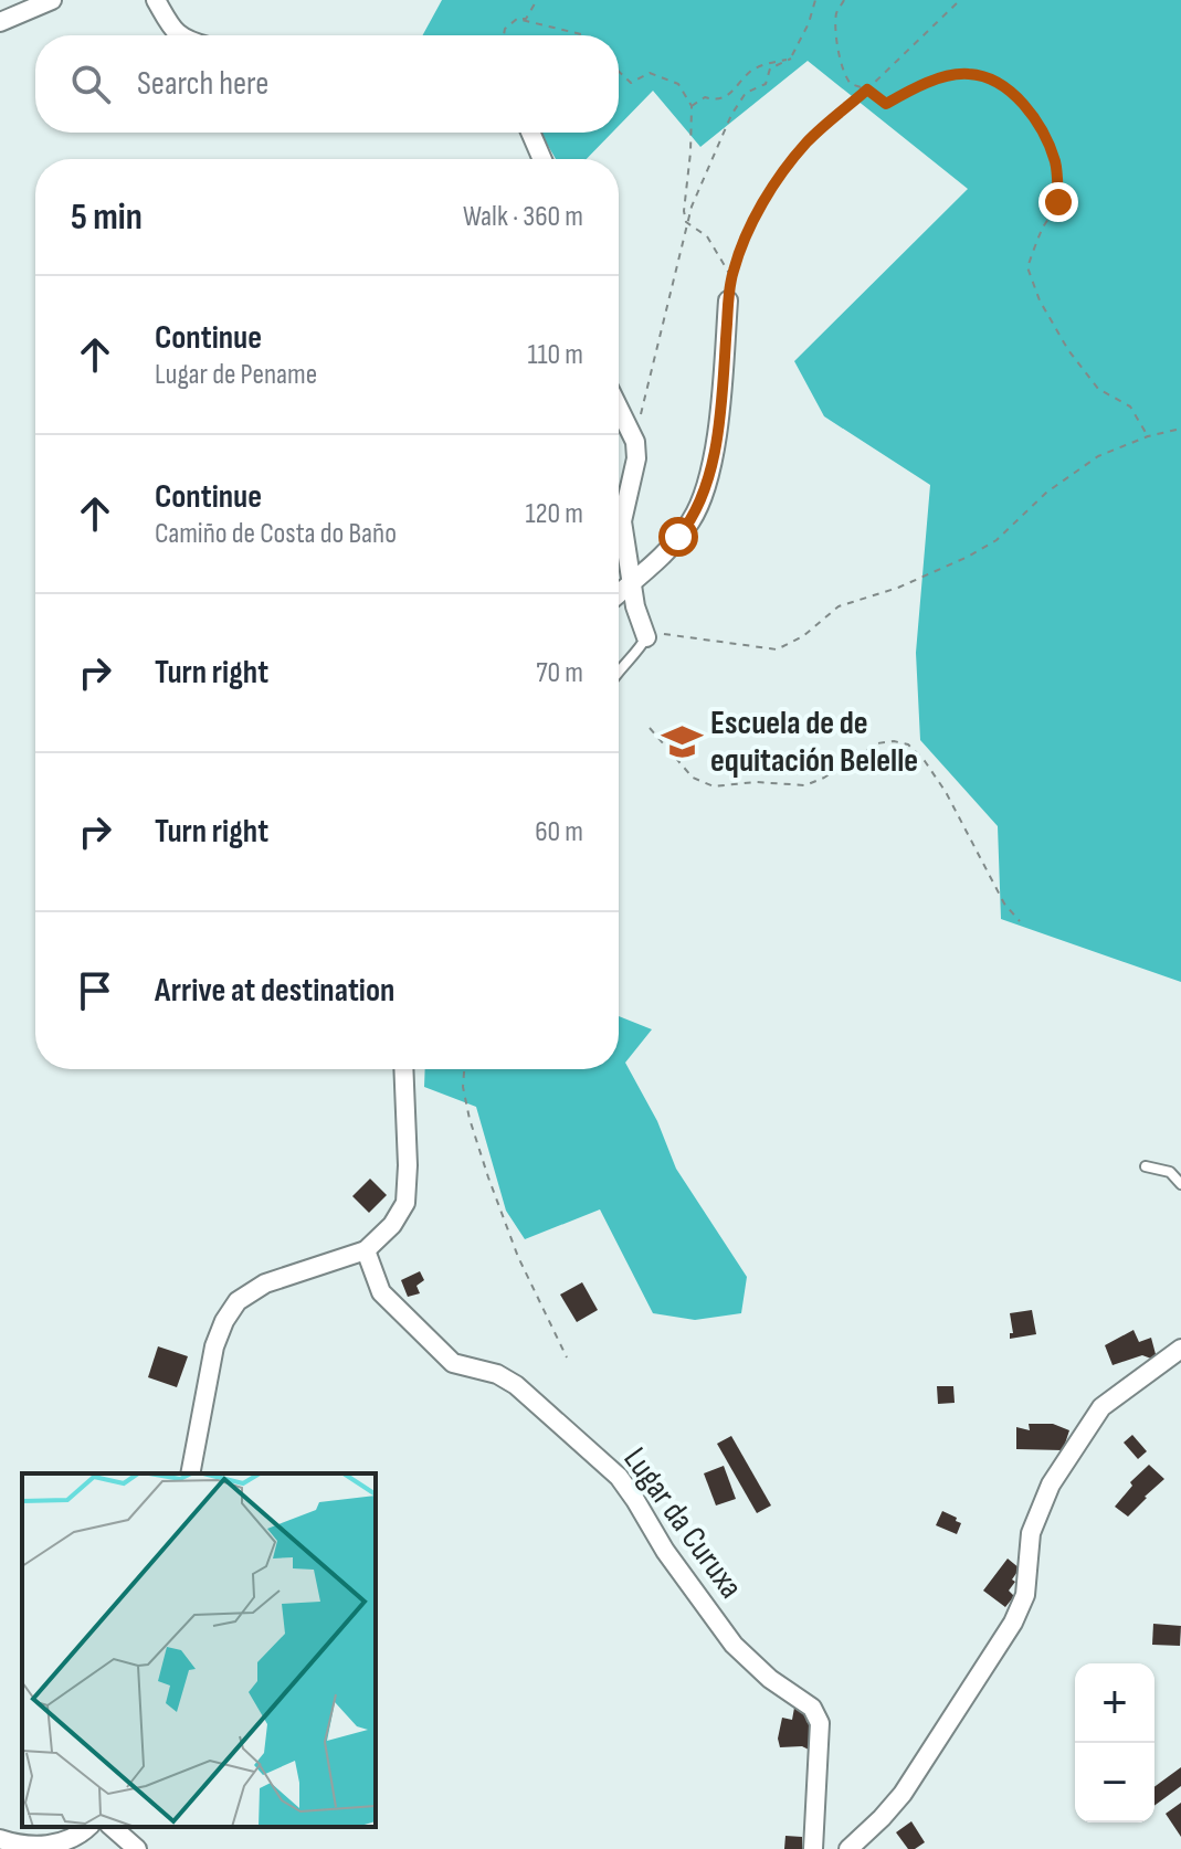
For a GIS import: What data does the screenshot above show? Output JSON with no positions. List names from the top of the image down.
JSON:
{
  "streets": {
    "street": ["Lugar da Curuxa"]
  },
  "places": {
    "school or university": ["Escuela de de equitación Belelle"]
  },
  "page": {
    "search": "Search here",
    "heading": ["5 min", "Walk · 360 m"],
    "list": [
      ["Continue", "Lugar de Pename", "110 m"],
      ["Continue", "Camiño de Costa do Baño", "120 m"],
      ["Turn right", "70 m"],
      ["Turn right", "60 m"],
      "Arrive at destination"
    ],
    "map_buttons": ["+", "−"]
  }
}
